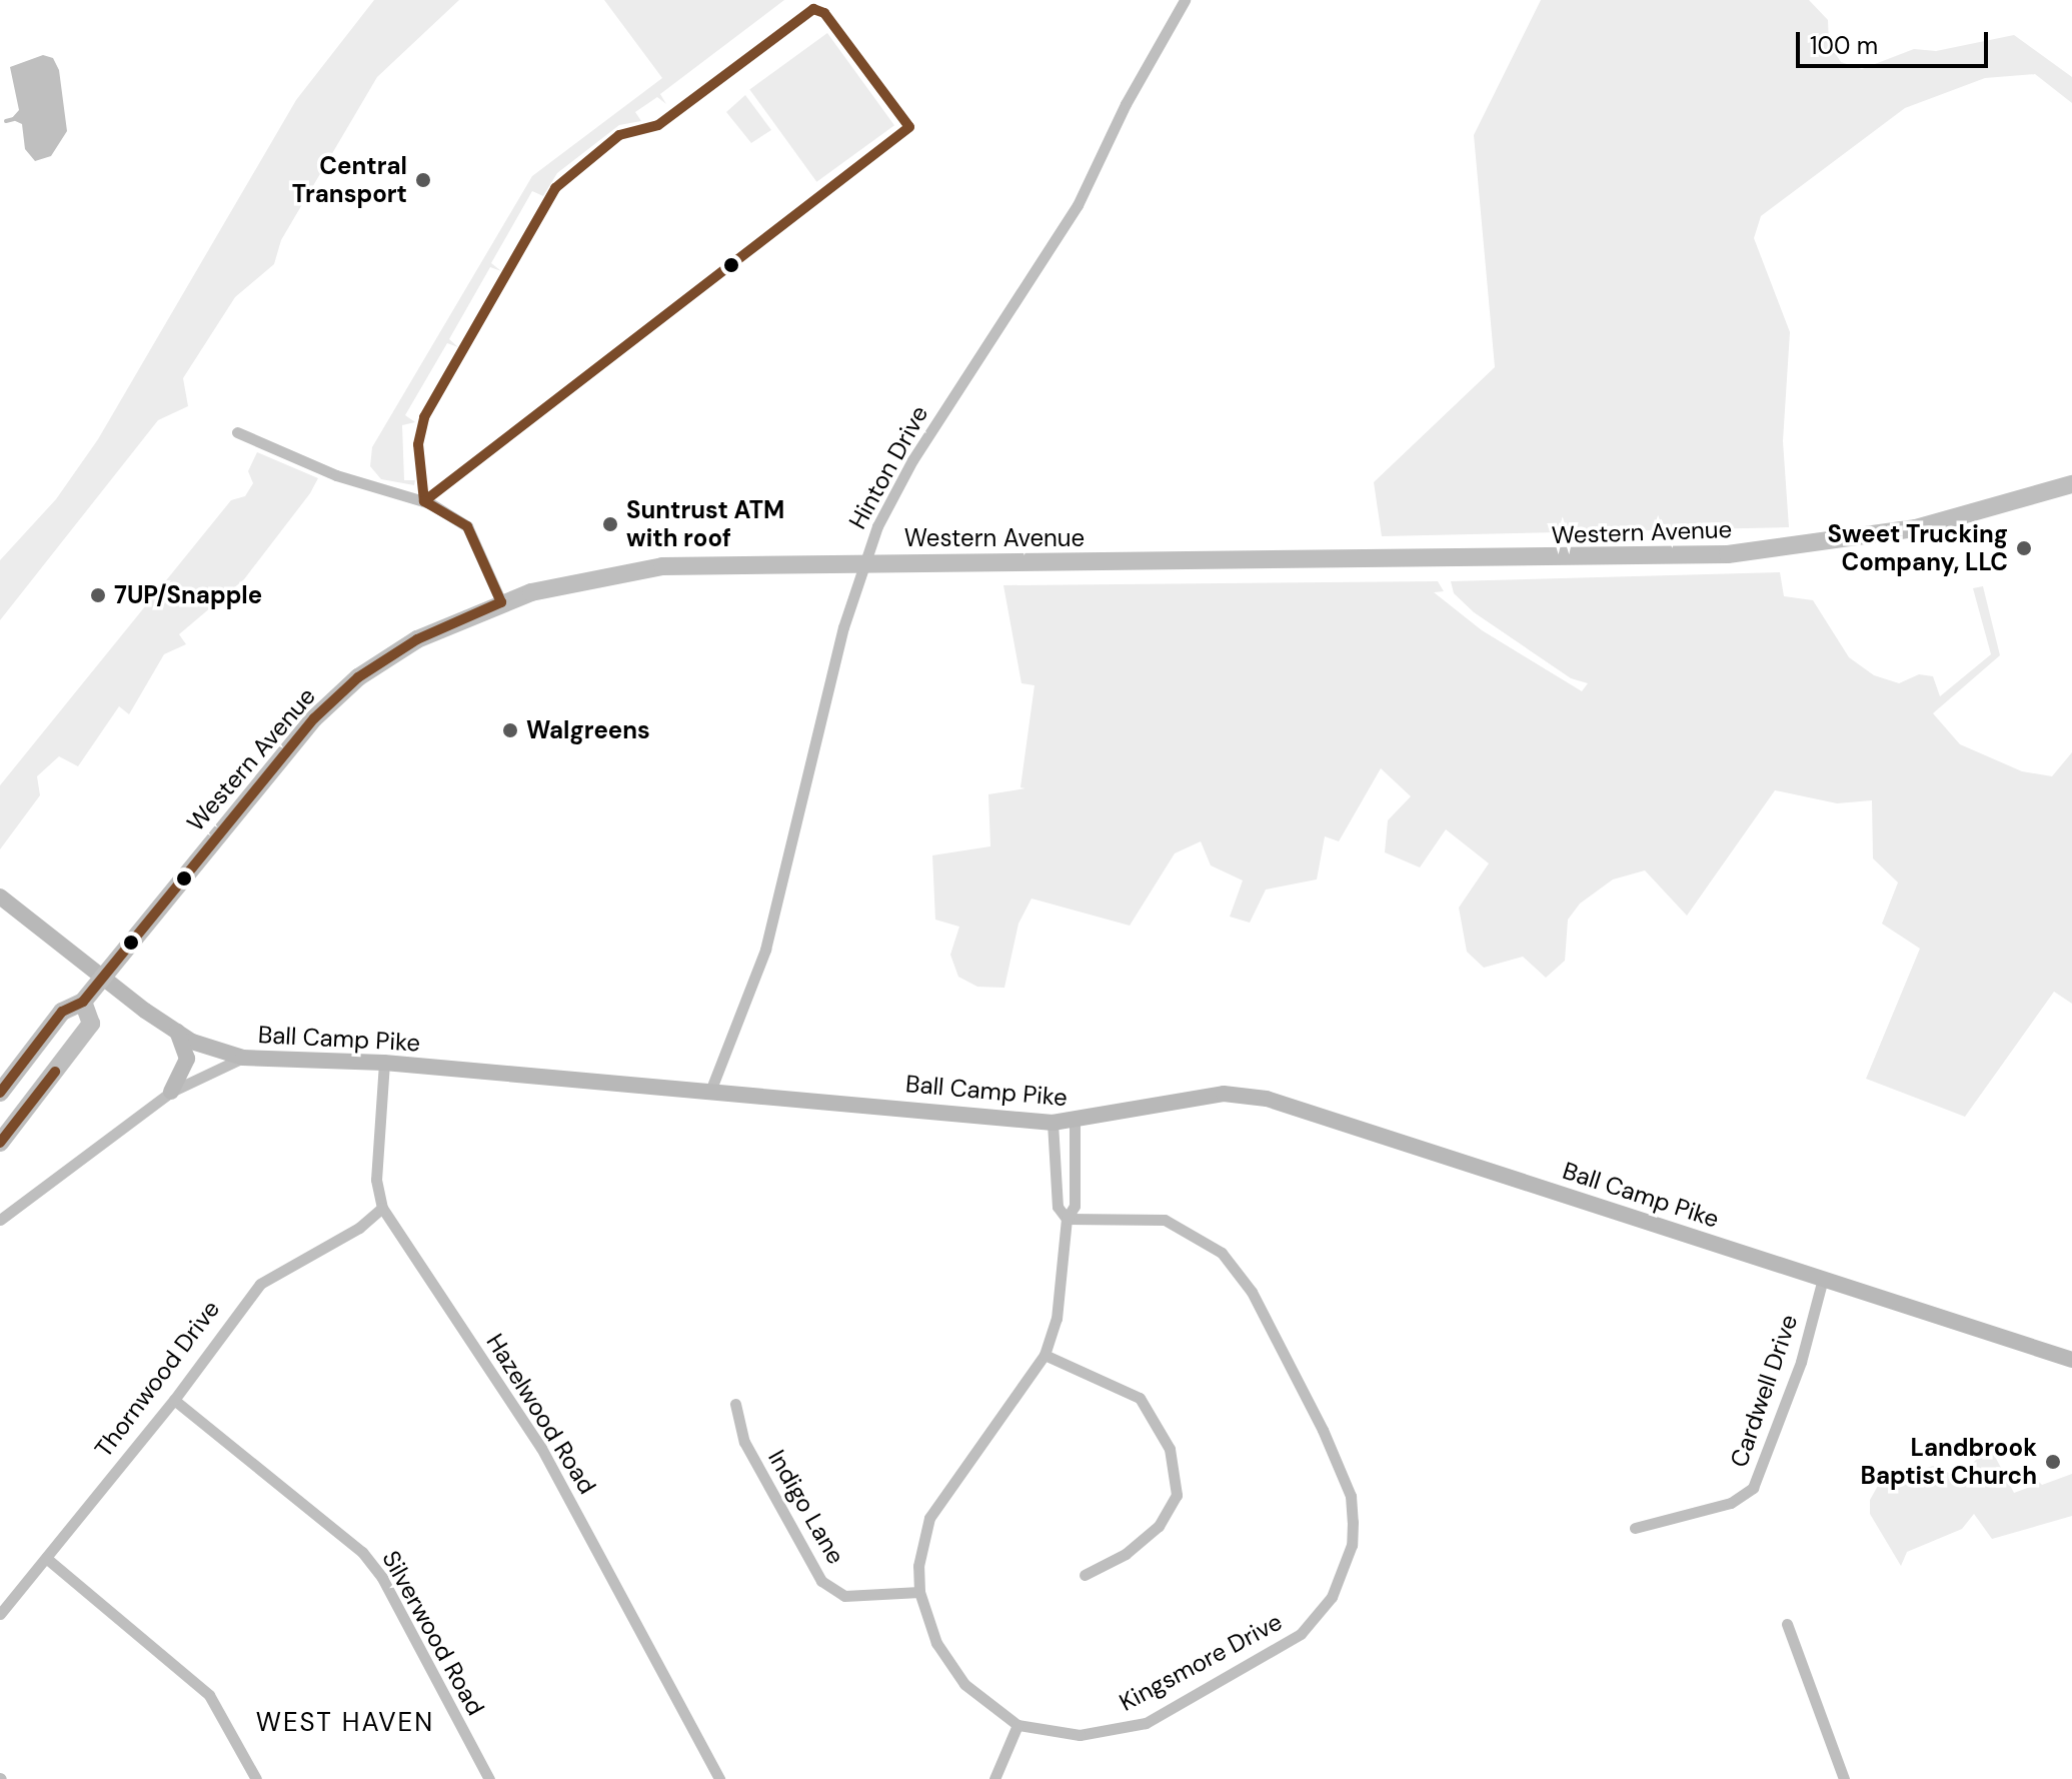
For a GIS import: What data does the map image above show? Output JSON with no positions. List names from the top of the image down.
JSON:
{
  "streets": {
    "main road": ["Western Avenue"],
    "street": [
      "Hinton Drive",
      "Ball Camp Pike",
      "Thornwood Drive",
      "Cardwell Drive",
      "Hazelwood Road",
      "Indigo Lane",
      "Silverwood Road",
      "Kingsmore Drive"
    ]
  },
  "crossings": [
    ["Hinton Drive", "Western Avenue"],
    ["Hinton Drive", "Ball Camp Pike"],
    ["Ball Camp Pike", "Cardwell Drive"],
    ["Ball Camp Pike", "Hazelwood Road"],
    ["Ball Camp Pike", "Kingsmore Drive"],
    ["Thornwood Drive", "Hazelwood Road"],
    ["Thornwood Drive", "Silverwood Road"],
    ["Indigo Lane", "Kingsmore Drive"]
  ],
  "districts": ["WEST HAVEN"],
  "places": [
    "Central Transport",
    "Suntrust ATM with roof",
    "Sweet Trucking Company, LLC",
    "7UP/Snapple",
    "Walgreens",
    "Landbrook Baptist Church"
  ],
  "scale_bar": "100 m"
}
